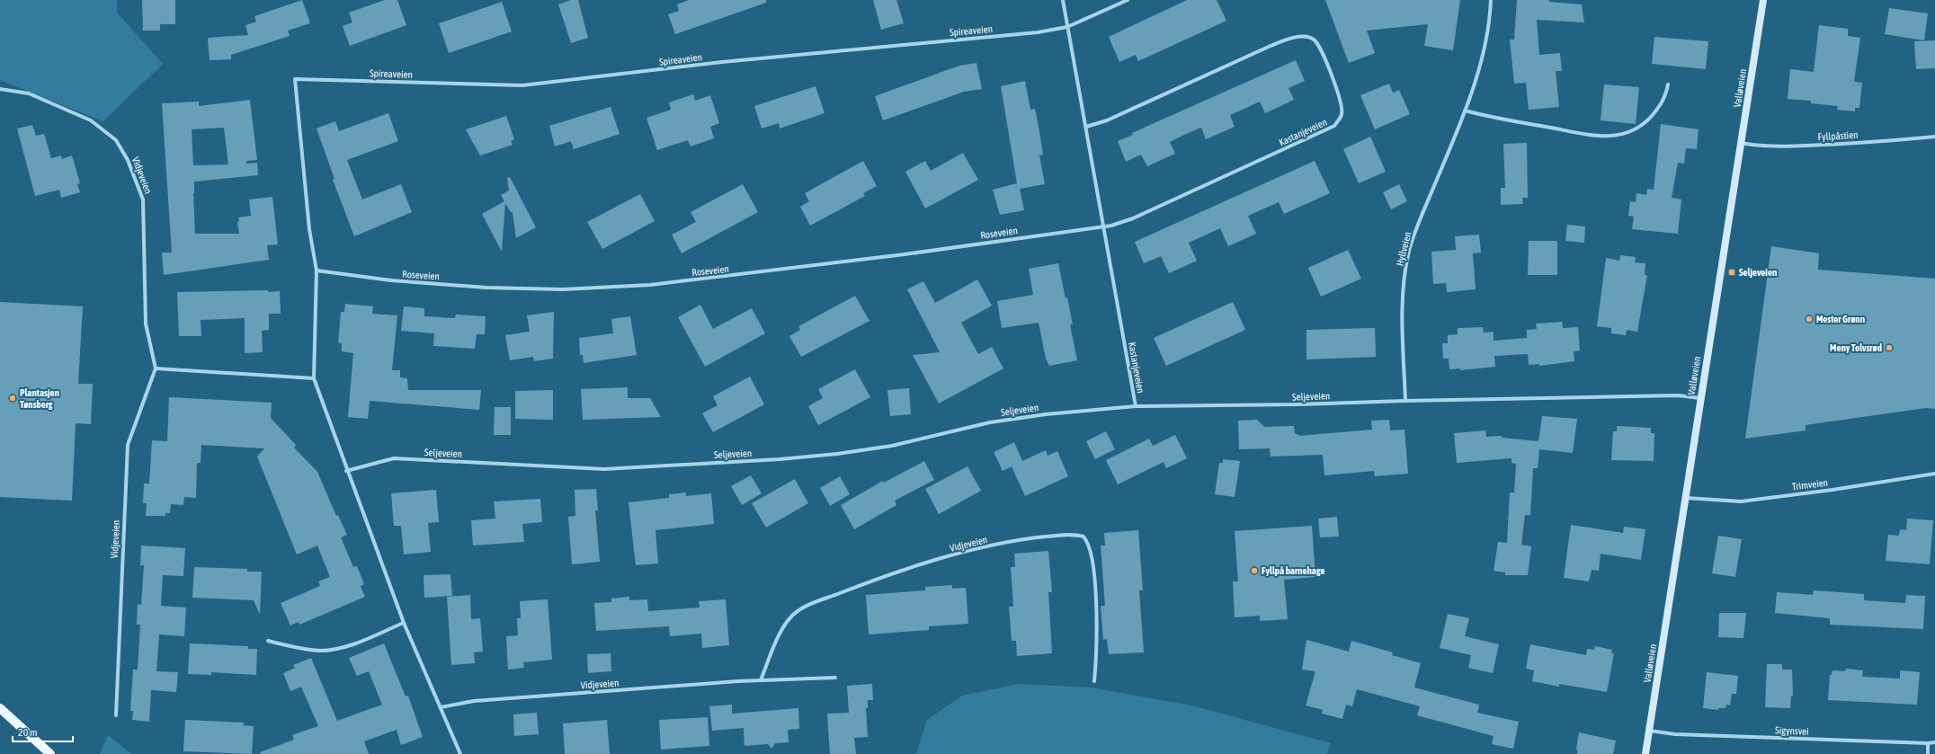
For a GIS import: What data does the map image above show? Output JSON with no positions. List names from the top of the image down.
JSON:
{
  "streets": {
    "main road": ["Valløveien"],
    "street": [
      "Spireaveien",
      "Kastanjeveien",
      "Fyllpåstien",
      "Vidjeveien",
      "Roseveien",
      "Hyllveien",
      "Seljeveien",
      "Trimveien",
      "Sigynsvei"
    ]
  },
  "crossings": [
    ["Spireaveien", "Kastanjeveien"],
    ["Spireaveien", "Roseveien"],
    ["Valløveien", "Fyllpåstien"],
    ["Valløveien", "Seljeveien"],
    ["Valløveien", "Trimveien"],
    ["Valløveien", "Sigynsvei"],
    ["Kastanjeveien", "Roseveien"],
    ["Kastanjeveien", "Seljeveien"],
    ["Hyllveien", "Seljeveien"]
  ],
  "places": {
    "transit": ["Seljeveien"],
    "other": [
      "Mester Grønn",
      "Meny Tolvsrød",
      "Plantasjen Tønsberg",
      "Fyllpå barnehage"
    ]
  },
  "scale_bar": "20 m"
}
